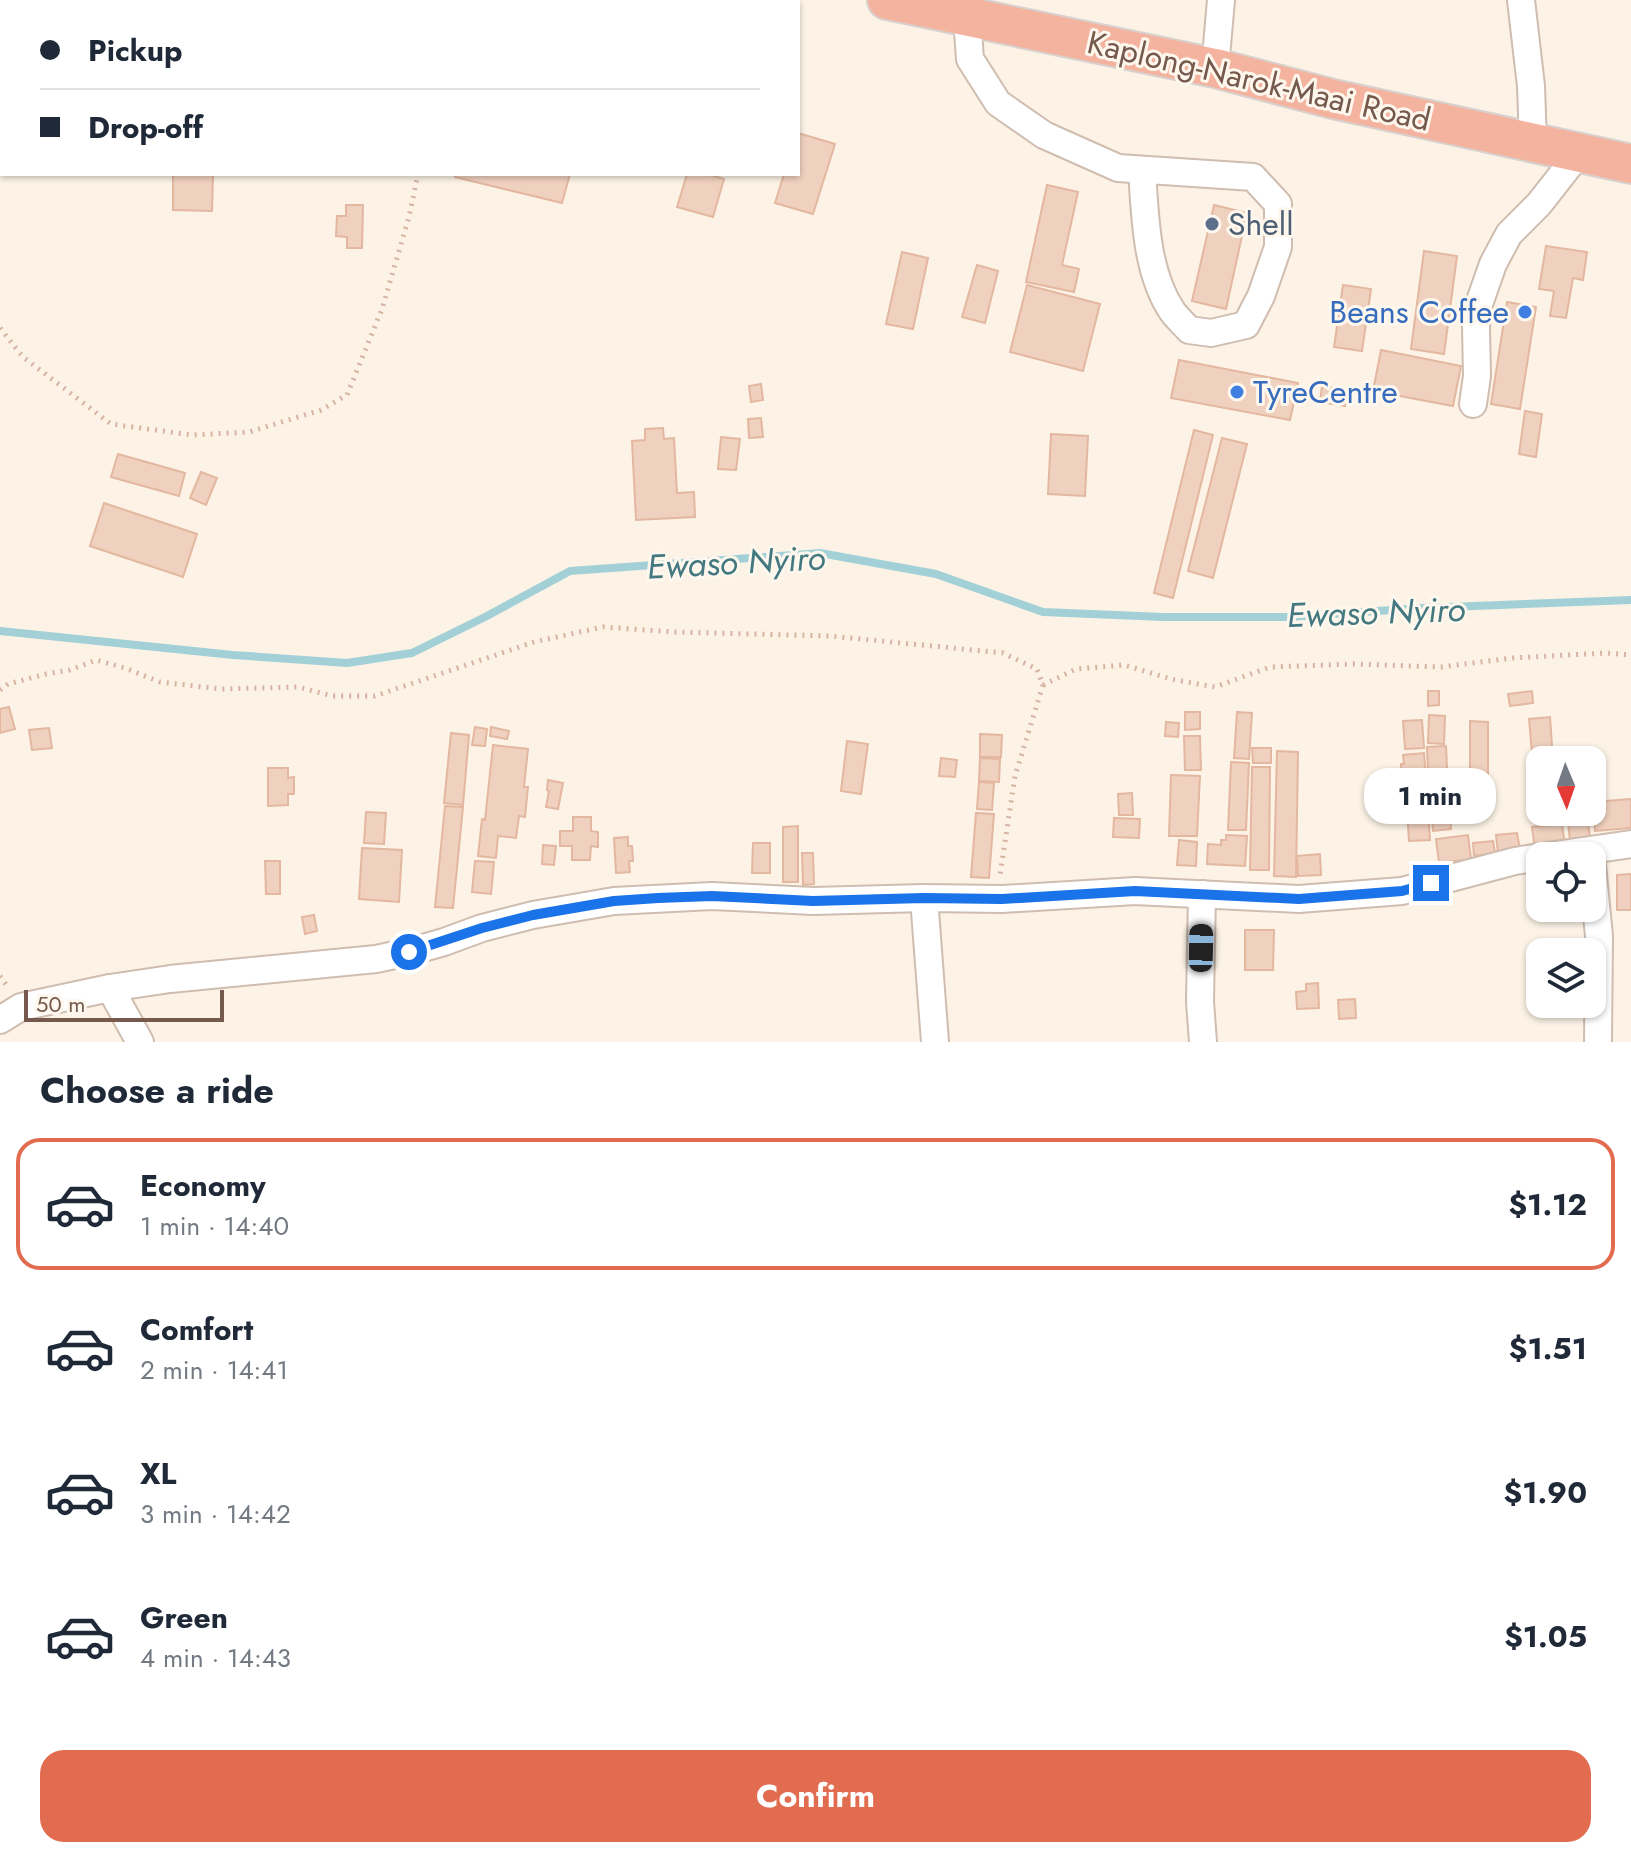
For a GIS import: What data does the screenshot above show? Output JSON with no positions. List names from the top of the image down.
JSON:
{
  "streets": {
    "highway": ["Kaplong-Narok-Maai Road"]
  },
  "water": ["Ewaso Nyiro"],
  "places": ["Shell", "Beans Coffee", "TyreCentre"],
  "scale_bar": "50 m",
  "north": "bottom",
  "page": {
    "banner": ["Pickup", "Drop-off"],
    "bubble": "1 min",
    "scale": "50 m",
    "heading": "Choose a ride",
    "list": [
      {
        "name": "Economy",
        "note": "1 min · 14:40",
        "value": "$1.12"
      },
      {
        "name": "Comfort",
        "note": "2 min · 14:41",
        "value": "$1.51"
      },
      {
        "name": "XL",
        "note": "3 min · 14:42",
        "value": "$1.90"
      },
      {
        "name": "Green",
        "note": "4 min · 14:43",
        "value": "$1.05"
      }
    ],
    "buttons": "Confirm"
  }
}
